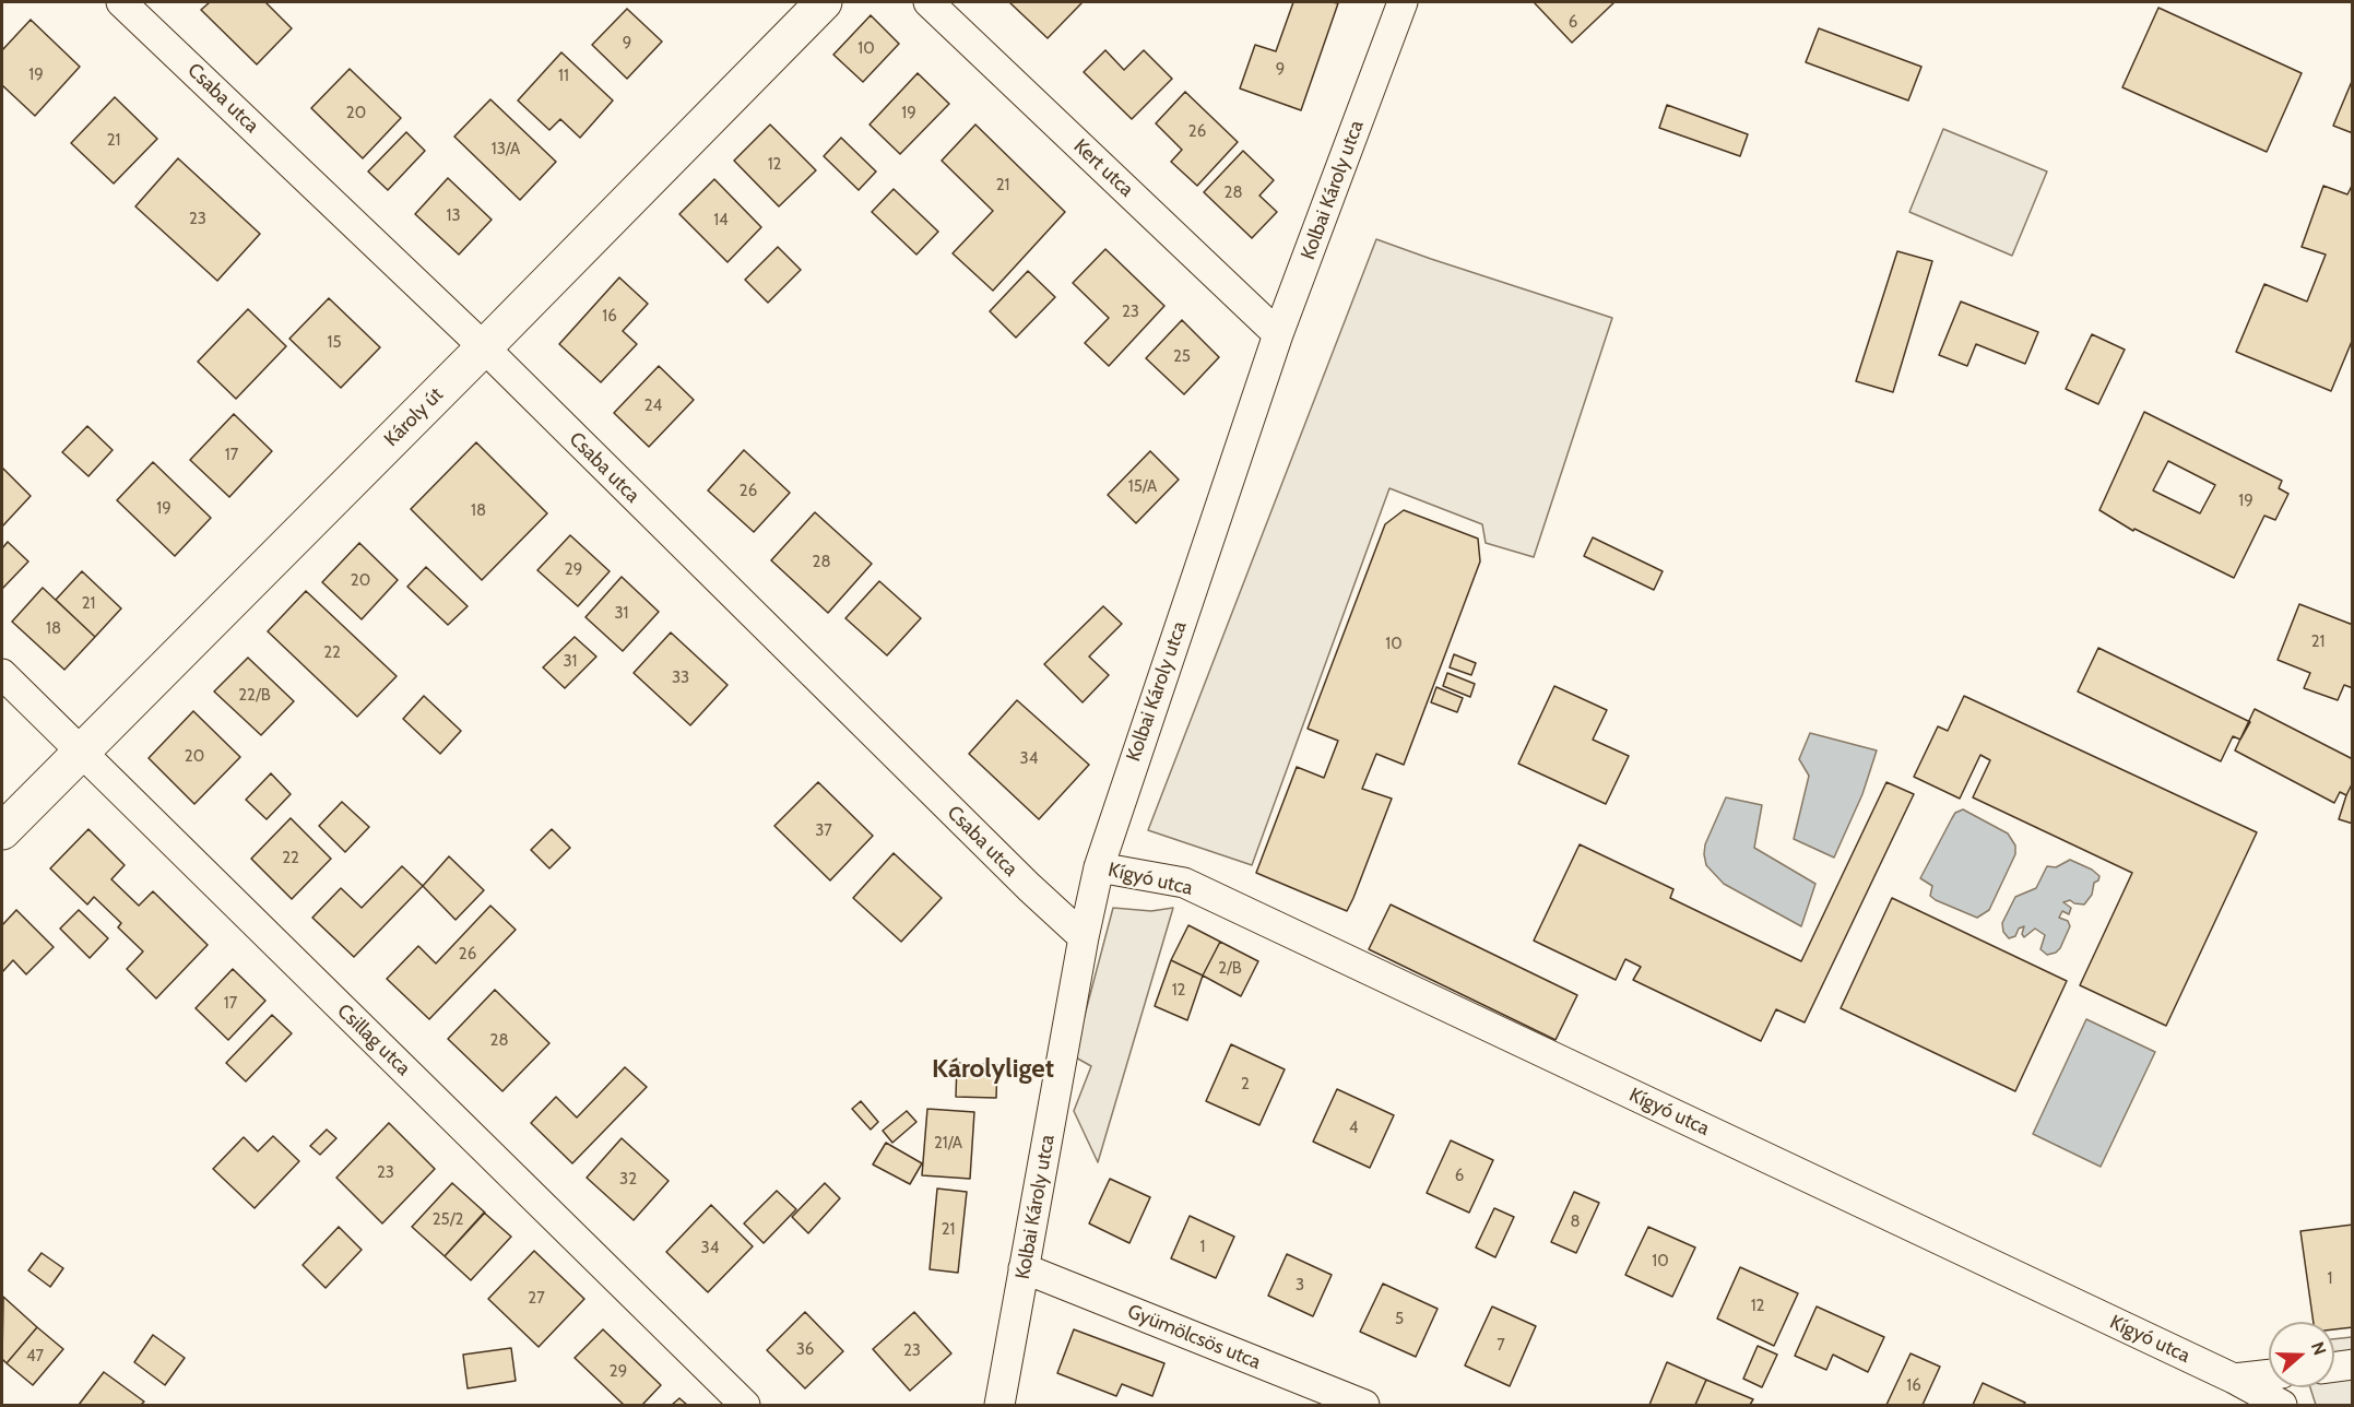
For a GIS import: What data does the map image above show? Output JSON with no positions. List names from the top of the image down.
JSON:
{
  "streets": {
    "street": [
      "Csaba utca",
      "Kert utca",
      "Kolbai Károly utca",
      "Károly út",
      "Kígyó utca",
      "Csillag utca",
      "Gyümölcsös utca"
    ]
  },
  "crossings": [
    ["Csaba utca", "Kolbai Károly utca"],
    ["Csaba utca", "Károly út"],
    ["Kert utca", "Kolbai Károly utca"],
    ["Kolbai Károly utca", "Kígyó utca"],
    ["Kolbai Károly utca", "Gyümölcsös utca"],
    ["Károly út", "Csillag utca"]
  ],
  "districts": ["Károlyliget"],
  "house_numbers": [
    "6",
    "9",
    "10",
    "9",
    "19",
    "11",
    "20",
    "19",
    "26",
    "21",
    "13/A",
    "12",
    "21",
    "28",
    "13",
    "23",
    "14",
    "23",
    "16",
    "15",
    "25",
    "24",
    "17",
    "15/A",
    "26",
    "19",
    "19",
    "18",
    "28",
    "29",
    "20",
    "21",
    "31",
    "18",
    "21",
    "10",
    "22",
    "31",
    "33",
    "22/B",
    "20",
    "34",
    "37",
    "22",
    "26",
    "2/B",
    "12",
    "17",
    "28",
    "2",
    "4",
    "21/A",
    "23",
    "6",
    "32",
    "25/2",
    "8",
    "21",
    "1",
    "34",
    "10",
    "1",
    "3",
    "27",
    "12",
    "5",
    "7",
    "36",
    "23",
    "47",
    "29",
    "16"
  ],
  "north": "right"
}
